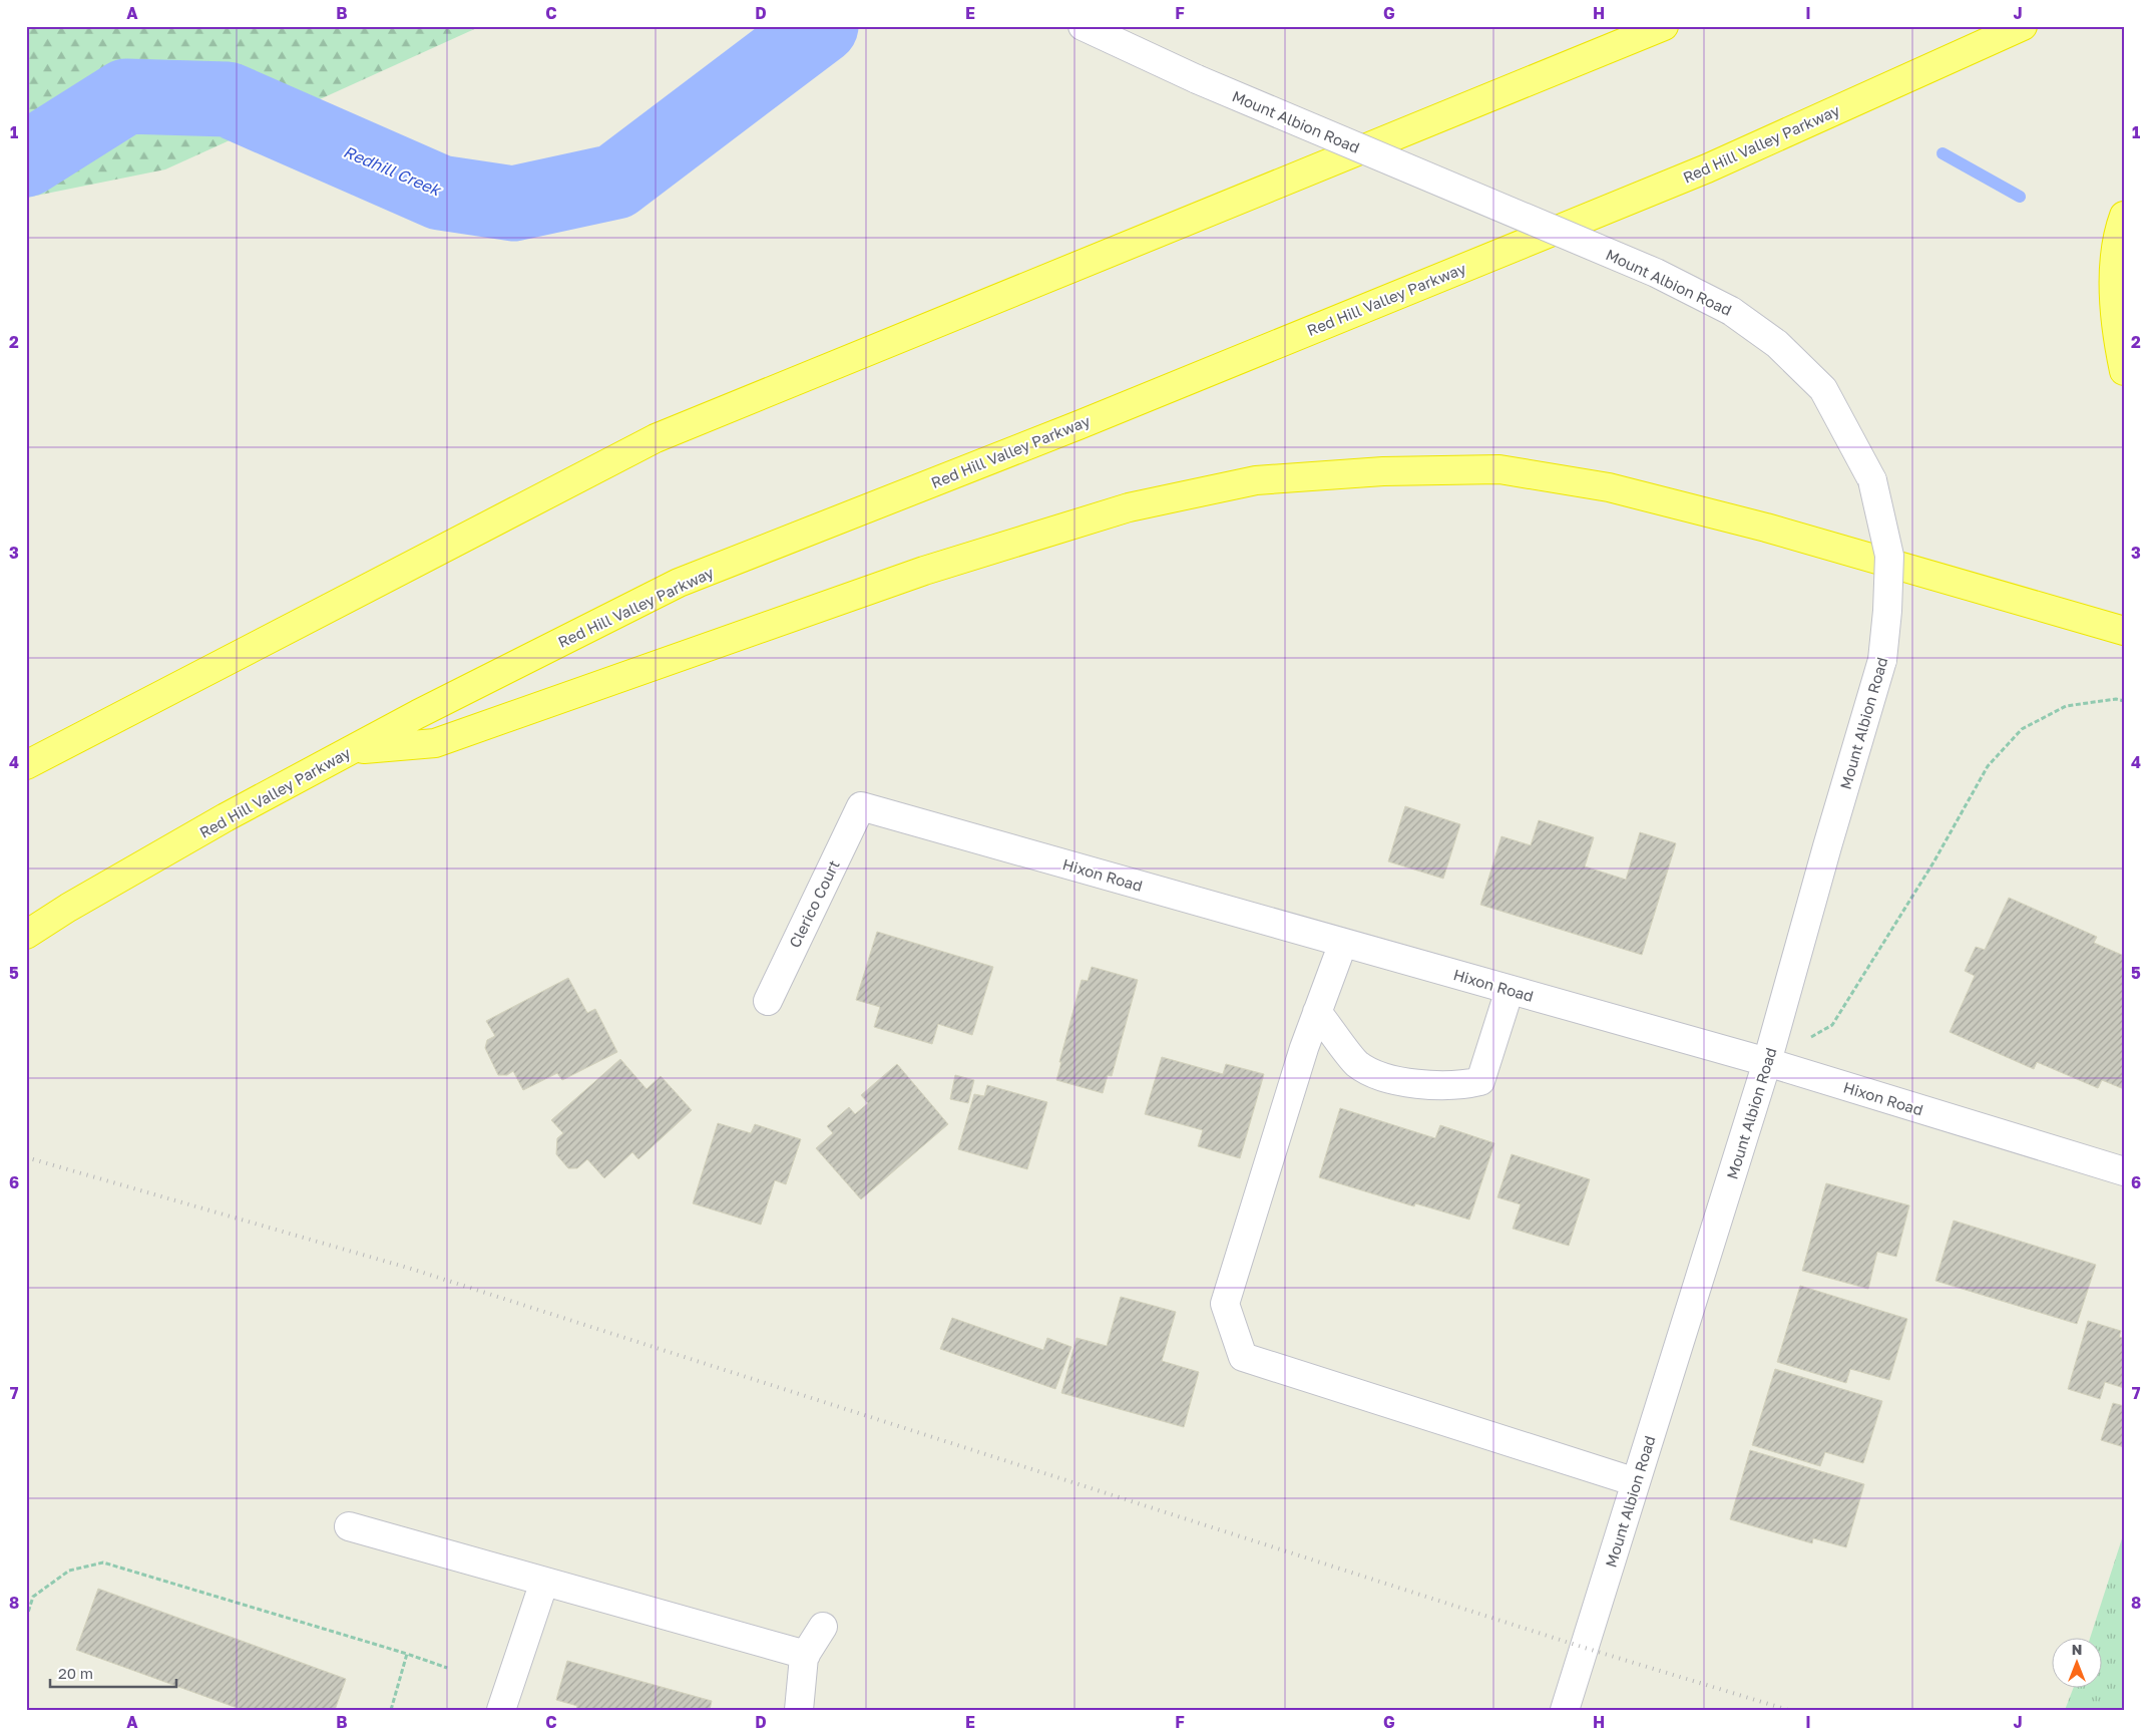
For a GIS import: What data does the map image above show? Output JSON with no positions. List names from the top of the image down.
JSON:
{
  "streets": {
    "highway": ["Red Hill Valley Parkway"],
    "street": ["Mount Albion Road", "Hixon Road", "Clerico Court"]
  },
  "crossings": [
    ["Mount Albion Road", "Hixon Road"],
    ["Hixon Road", "Clerico Court"]
  ],
  "water": ["Redhill Creek"],
  "scale_bar": "20 m",
  "north": "top",
  "grid": {
    "columns": [
      "A",
      "B",
      "C",
      "D",
      "E",
      "F",
      "G",
      "H",
      "I",
      "J"
    ],
    "rows": [
      "1",
      "2",
      "3",
      "4",
      "5",
      "6",
      "7",
      "8"
    ]
  }
}
